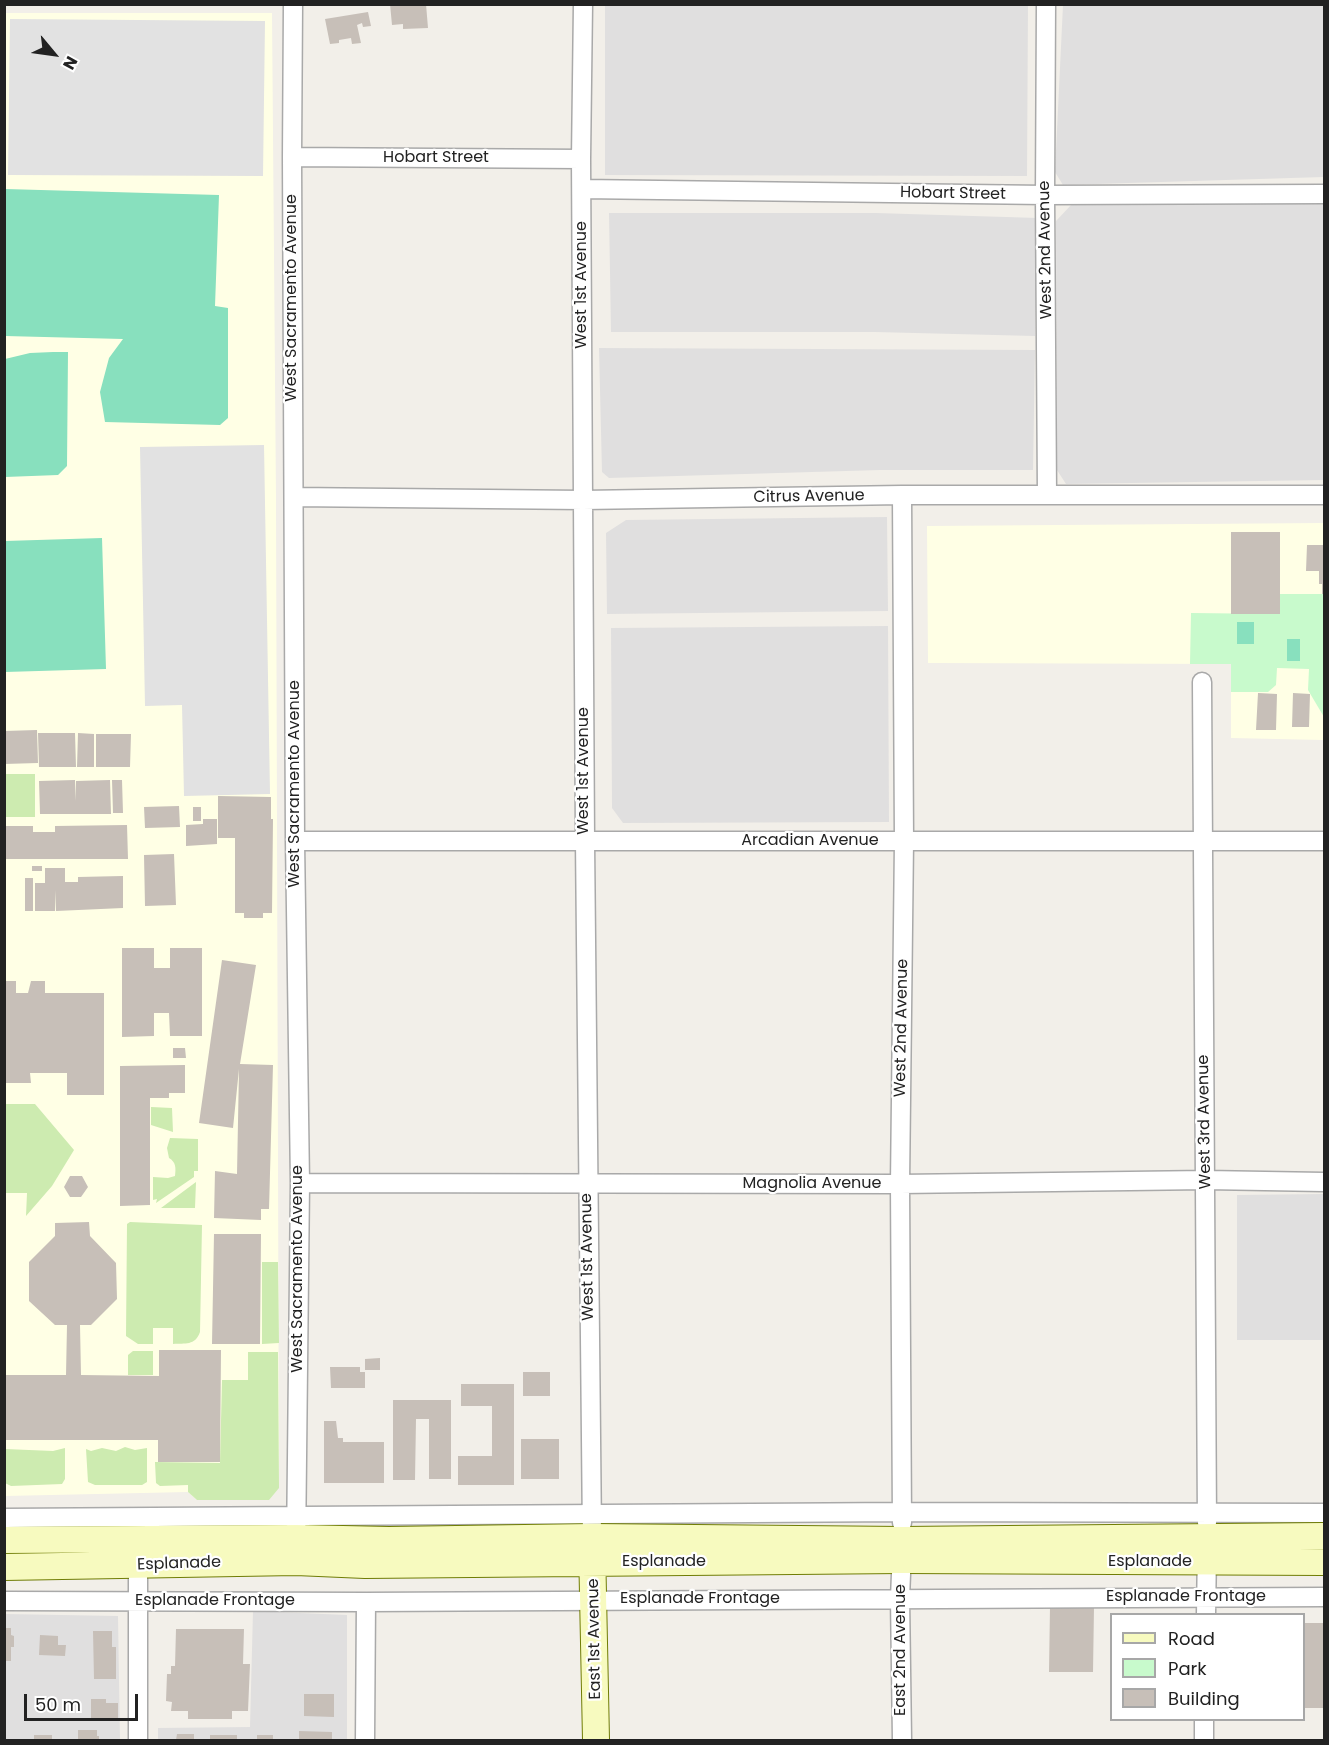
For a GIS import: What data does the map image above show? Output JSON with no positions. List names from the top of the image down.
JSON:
{
  "streets": {
    "main road": ["Esplanade", "East 1st Avenue"],
    "street": [
      "Hobart Street",
      "West 2nd Avenue",
      "West 1st Avenue",
      "West Sacramento Avenue",
      "Citrus Avenue",
      "Arcadian Avenue",
      "West 3rd Avenue",
      "Magnolia Avenue",
      "Esplanade Frontage",
      "East 2nd Avenue"
    ]
  },
  "crossings": [
    ["Hobart Street", "West 2nd Avenue"],
    ["Hobart Street", "West 1st Avenue"],
    ["Hobart Street", "West Sacramento Avenue"],
    ["West 2nd Avenue", "Citrus Avenue"],
    ["West 2nd Avenue", "Arcadian Avenue"],
    ["West 2nd Avenue", "Magnolia Avenue"],
    ["West 2nd Avenue", "Esplanade"],
    ["West 2nd Avenue", "East 2nd Avenue"],
    ["West 1st Avenue", "Citrus Avenue"],
    ["West 1st Avenue", "Arcadian Avenue"],
    ["West 1st Avenue", "Magnolia Avenue"],
    ["West 1st Avenue", "Esplanade"],
    ["West 1st Avenue", "East 1st Avenue"],
    ["West Sacramento Avenue", "Citrus Avenue"],
    ["West Sacramento Avenue", "Arcadian Avenue"],
    ["West Sacramento Avenue", "Magnolia Avenue"],
    ["West Sacramento Avenue", "Esplanade"],
    ["Arcadian Avenue", "West 3rd Avenue"],
    ["West 3rd Avenue", "Magnolia Avenue"],
    ["West 3rd Avenue", "Esplanade"],
    ["West 3rd Avenue", "Esplanade Frontage"],
    ["Esplanade", "East 1st Avenue"],
    ["Esplanade", "East 2nd Avenue"],
    ["Esplanade Frontage", "East 1st Avenue"],
    ["Esplanade Frontage", "East 2nd Avenue"]
  ],
  "legend": ["Road", "Park", "Building"],
  "scale_bar": "50 m",
  "north": "bottom right"
}
